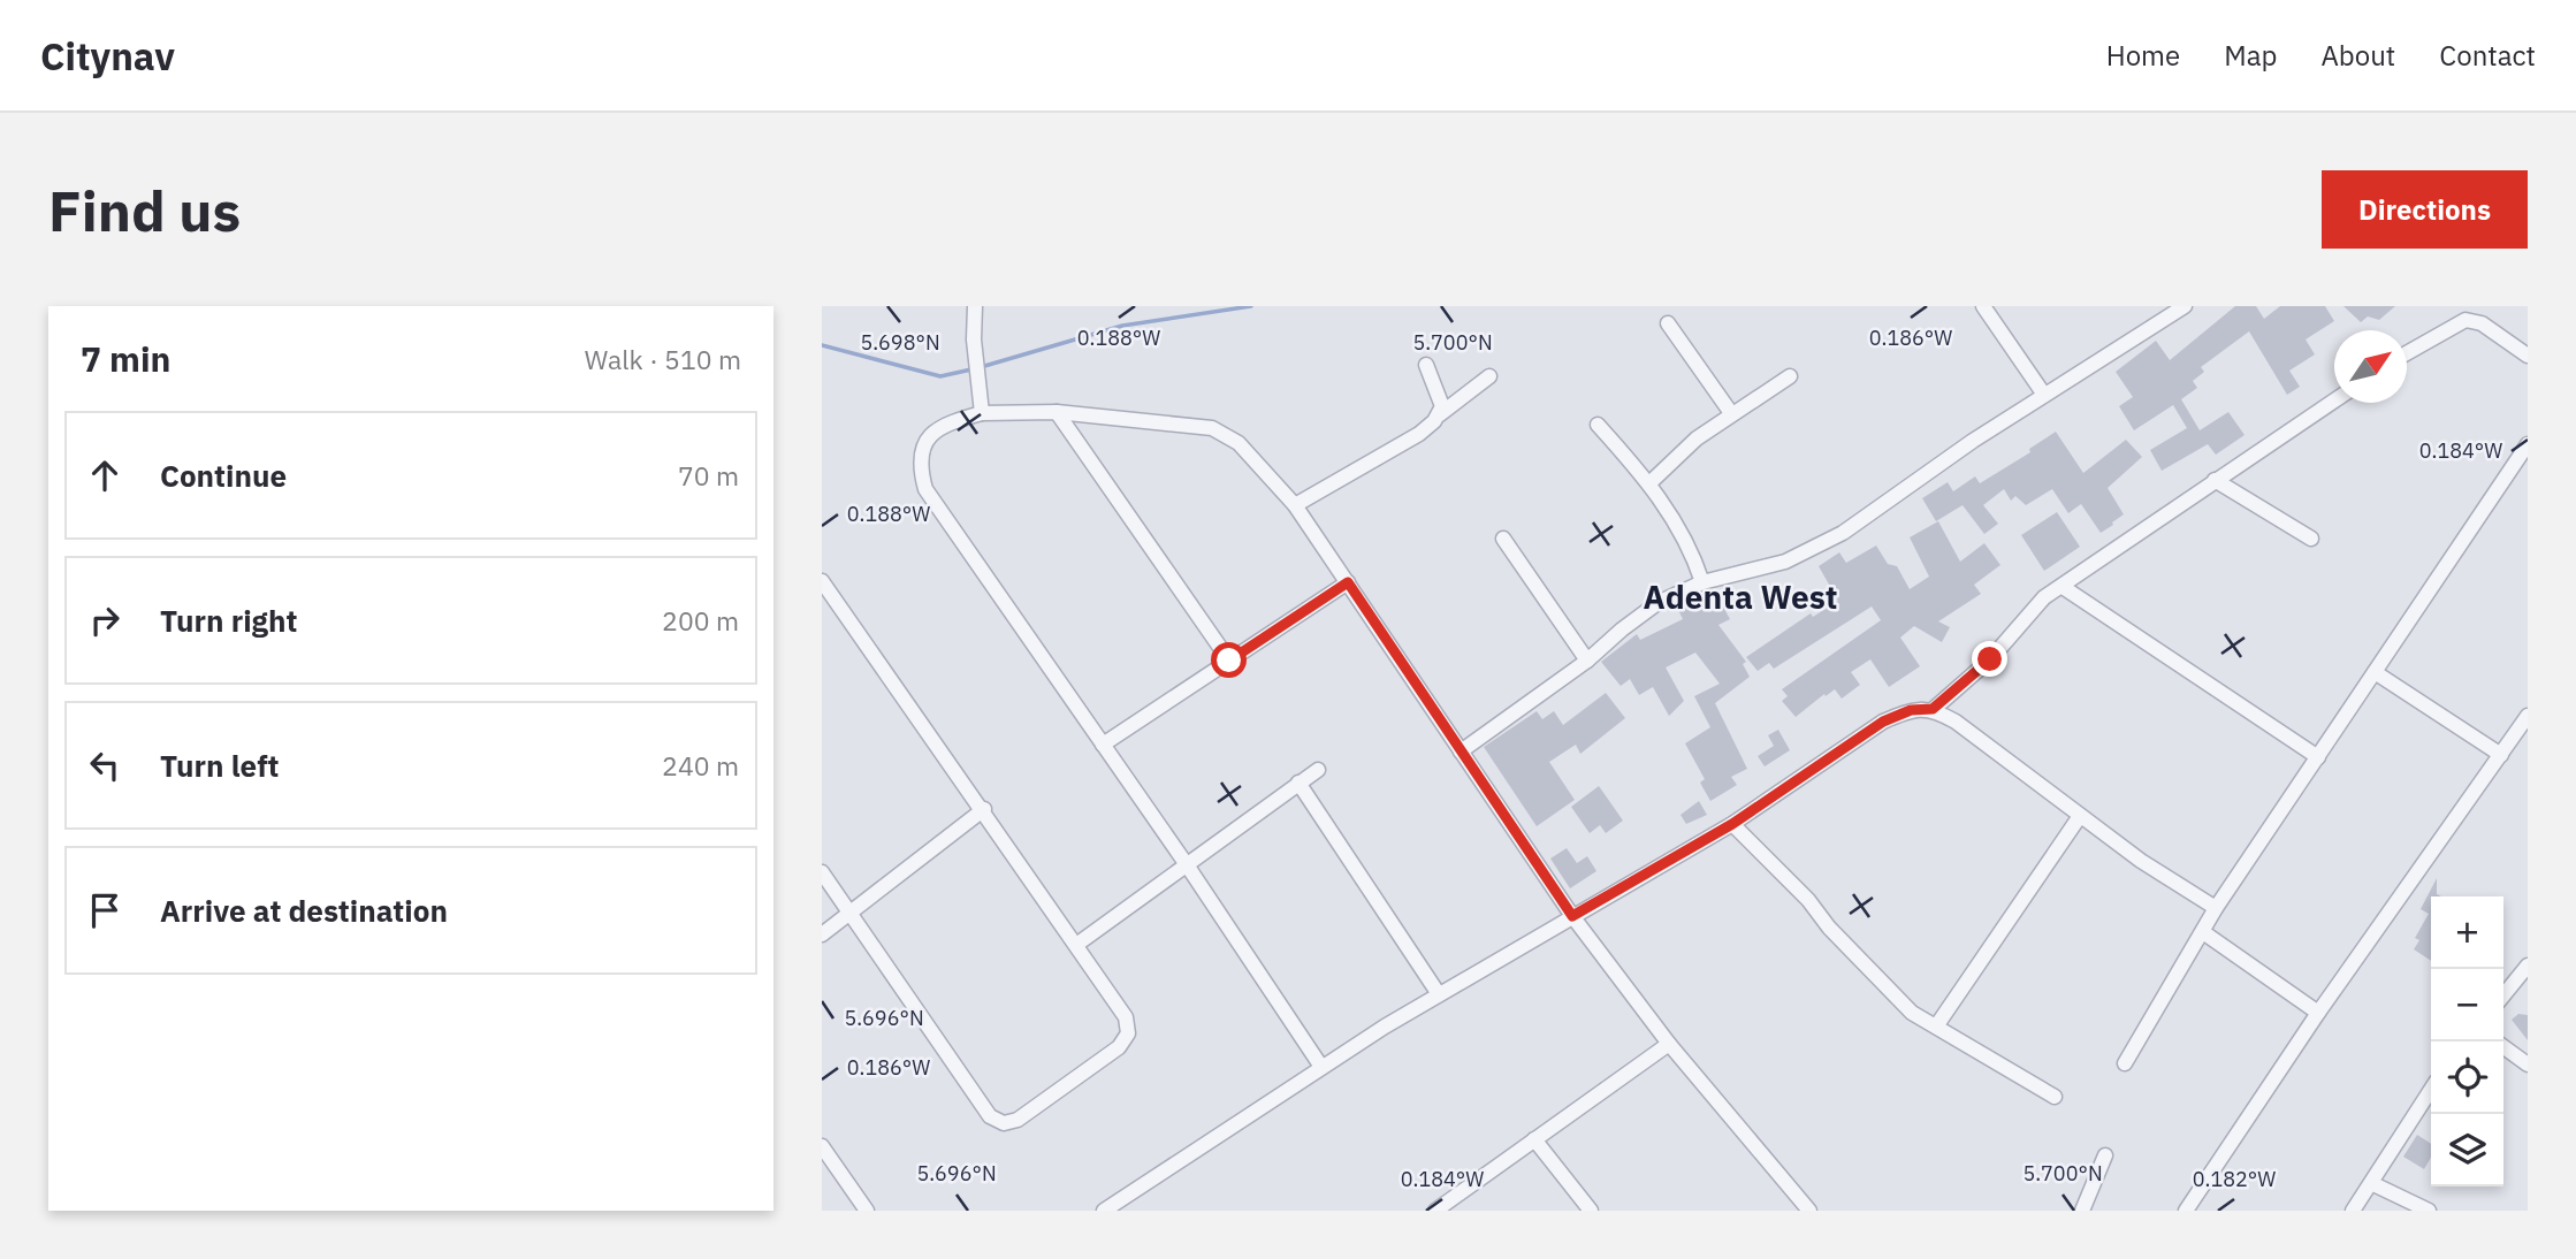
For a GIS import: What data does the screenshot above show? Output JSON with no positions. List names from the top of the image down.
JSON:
{
  "districts": ["Adenta West"],
  "north": "top right",
  "page": {
    "header": "Citynav",
    "nav": [
      "Home",
      "Map",
      "About",
      "Contact"
    ],
    "buttons": "Directions",
    "title": "Find us",
    "heading": ["7 min", "Walk · 510 m"],
    "list": [
      ["Continue", "70 m"],
      ["Turn right", "200 m"],
      ["Turn left", "240 m"],
      "Arrive at destination"
    ],
    "map_buttons": ["+", "−"]
  },
  "coordinates": [
    "0.188°W",
    "0.186°W",
    "5.698°N",
    "5.700°N",
    "0.184°W",
    "5.696°N",
    "0.182°W"
  ]
}
